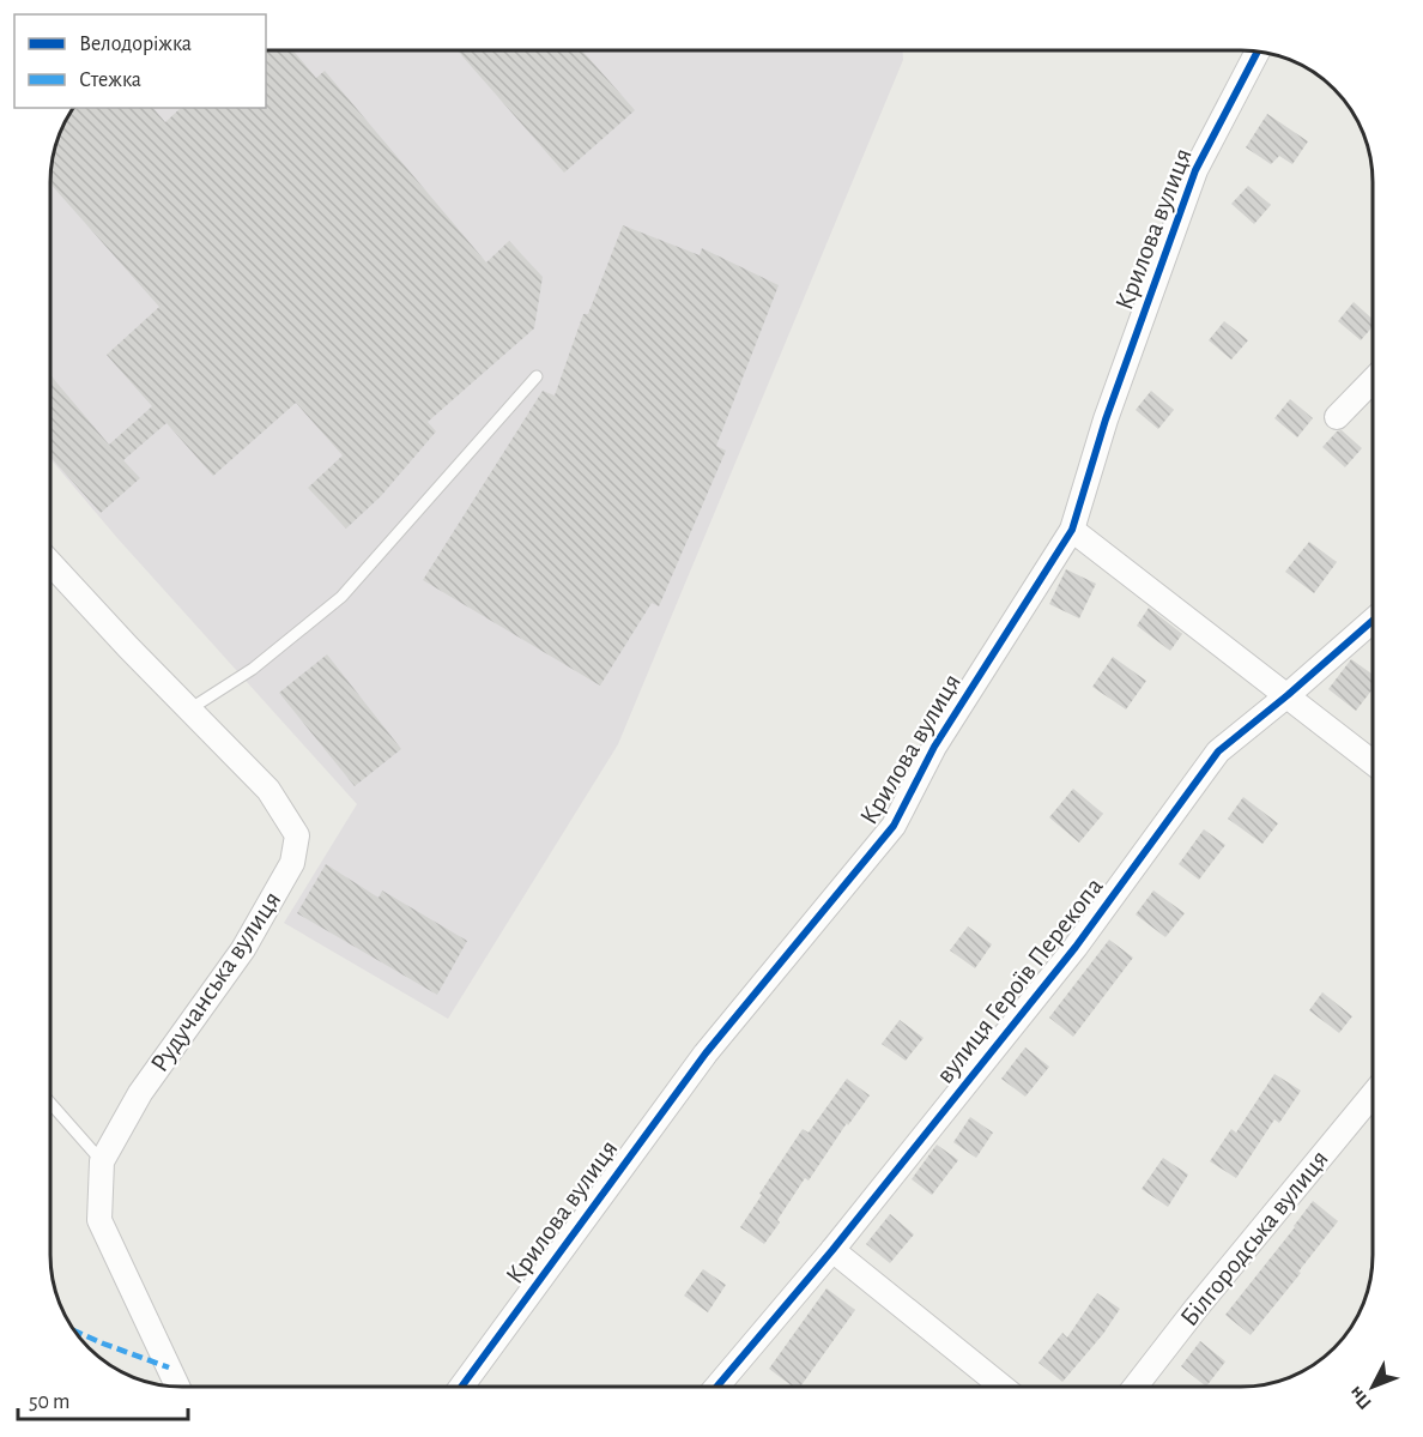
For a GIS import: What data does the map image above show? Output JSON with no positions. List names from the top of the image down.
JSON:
{
  "streets": {
    "street": [
      "Крилова вулиця",
      "вулиця Героїв Перекопа",
      "Рудучанська вулиця",
      "Білгородська вулиця"
    ]
  },
  "legend": ["Велодоріжка", "Стежка"],
  "scale_bar": "50 m",
  "north": "bottom left"
}
